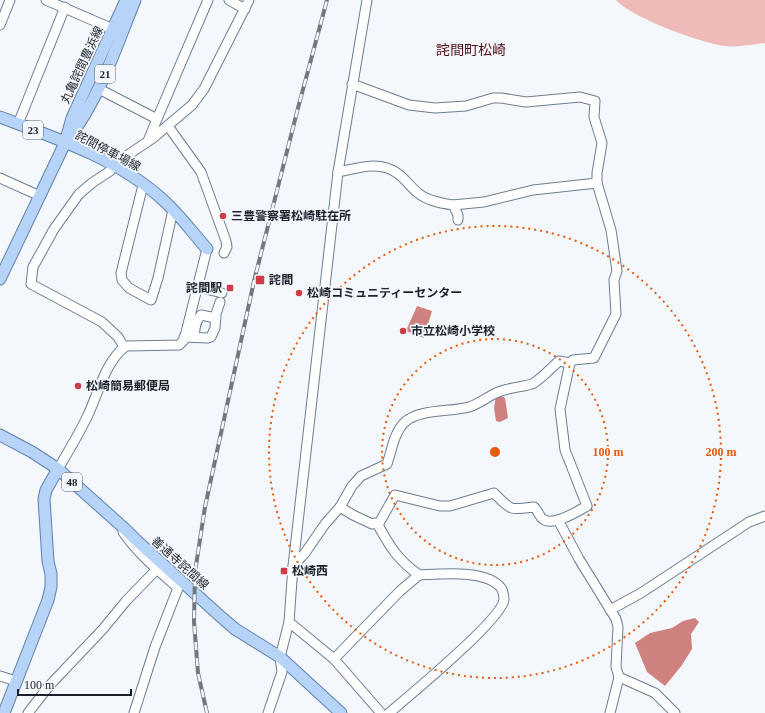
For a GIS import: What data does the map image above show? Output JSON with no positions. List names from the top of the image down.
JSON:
{
  "streets": {
    "main road": [
      "丸亀詫間豊浜線",
      "21",
      "23",
      "詫間停車場線",
      "48",
      "善通寺詫間線"
    ]
  },
  "crossings": [
    ["丸亀詫間豊浜線", "23"],
    ["丸亀詫間豊浜線", "詫間停車場線"],
    ["23", "詫間停車場線"]
  ],
  "districts": ["詫間町松崎"],
  "places": {
    "other": [
      "三豊警察署松崎駐在所",
      "松崎コミュニティーセンター",
      "市立松崎小学校",
      "松崎簡易郵便局"
    ],
    "transit": ["詫間", "詫間駅", "松崎西"]
  },
  "scale_bar": "100 m",
  "rings": ["100 m", "200 m"]
}
